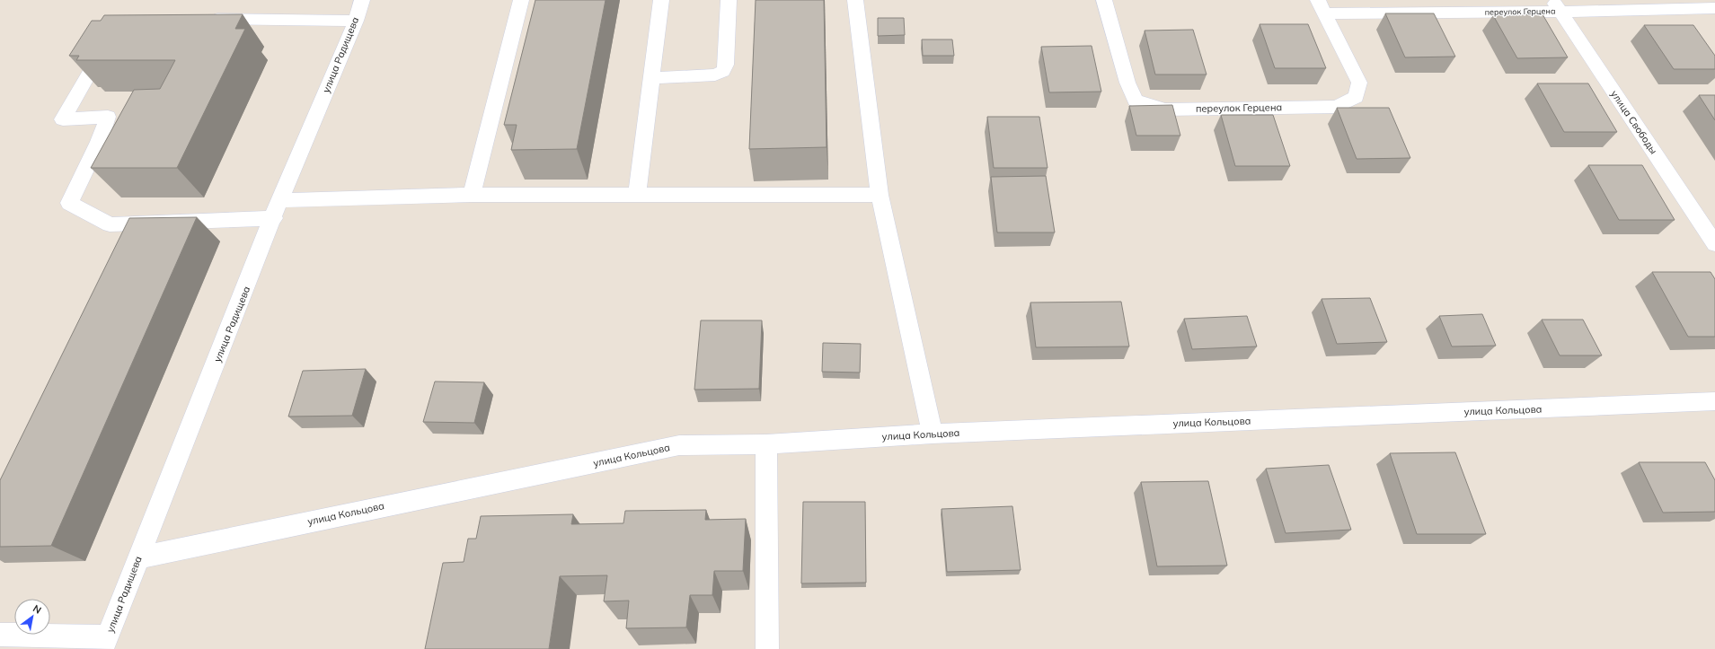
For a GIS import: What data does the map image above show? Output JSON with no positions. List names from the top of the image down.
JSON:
{
  "streets": {
    "street": [
      "переулок Герцена",
      "улица Радищева",
      "улица Свободы",
      "улица Кольцова"
    ]
  },
  "crossings": [
    ["переулок Герцена", "улица Свободы"],
    ["улица Радищева", "улица Кольцова"]
  ],
  "north": "top right"
}
